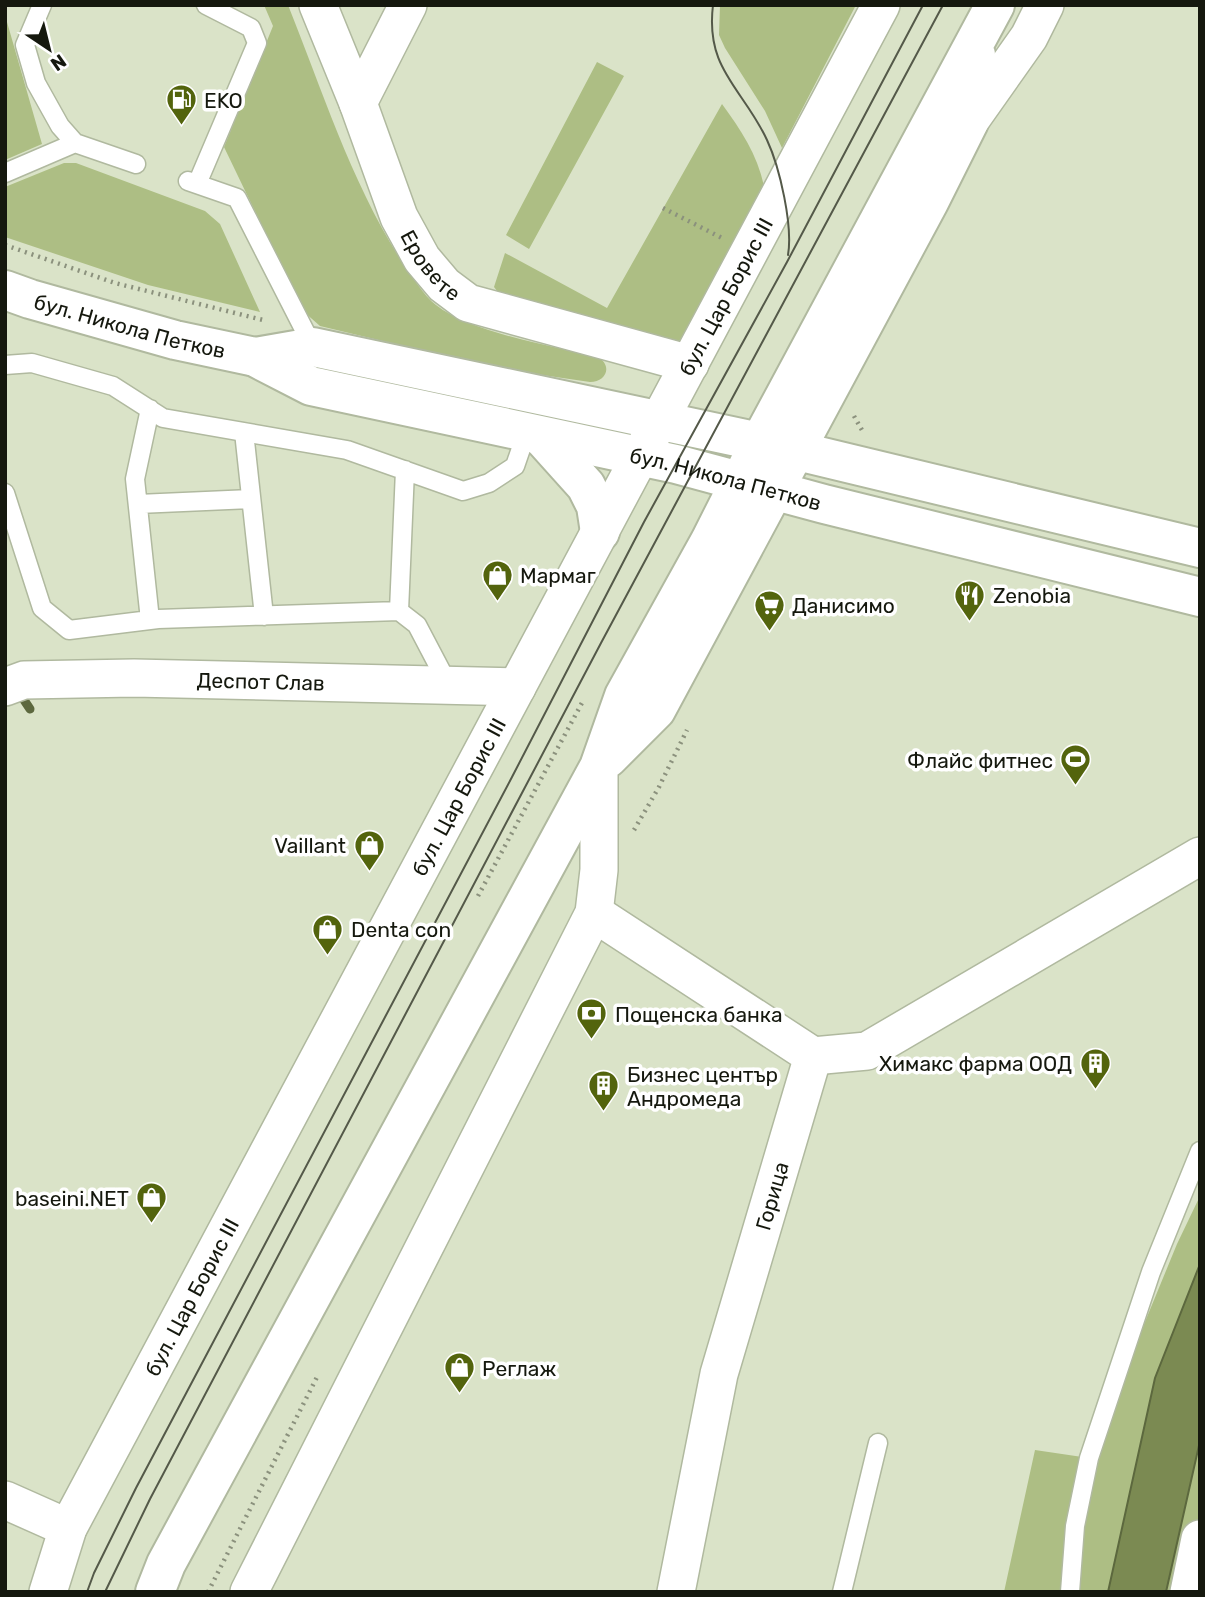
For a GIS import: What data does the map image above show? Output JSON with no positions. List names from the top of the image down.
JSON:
{
  "streets": {
    "main road": ["бул. Никола Петков"],
    "street": [
      "Еровете",
      "бул. Цар Борис III",
      "Деспот Слав",
      "Горица"
    ]
  },
  "crossings": [
    ["Еровете", "бул. Цар Борис III"],
    ["бул. Цар Борис III", "бул. Никола Петков"],
    ["бул. Цар Борис III", "Деспот Слав"]
  ],
  "places": {
    "fuel station": ["EKO"],
    "shop": [
      "Мармаг",
      "Vaillant",
      "Denta con",
      "baseini.NET",
      "Реглаж"
    ],
    "restaurant": ["Zenobia"],
    "supermarket": ["Данисимо"],
    "sports": ["Флайс фитнес"],
    "bank": ["Пощенска банка"],
    "building": ["Химакс фарма ООД", "Бизнес център Андромеда"]
  },
  "north": "bottom right"
}
